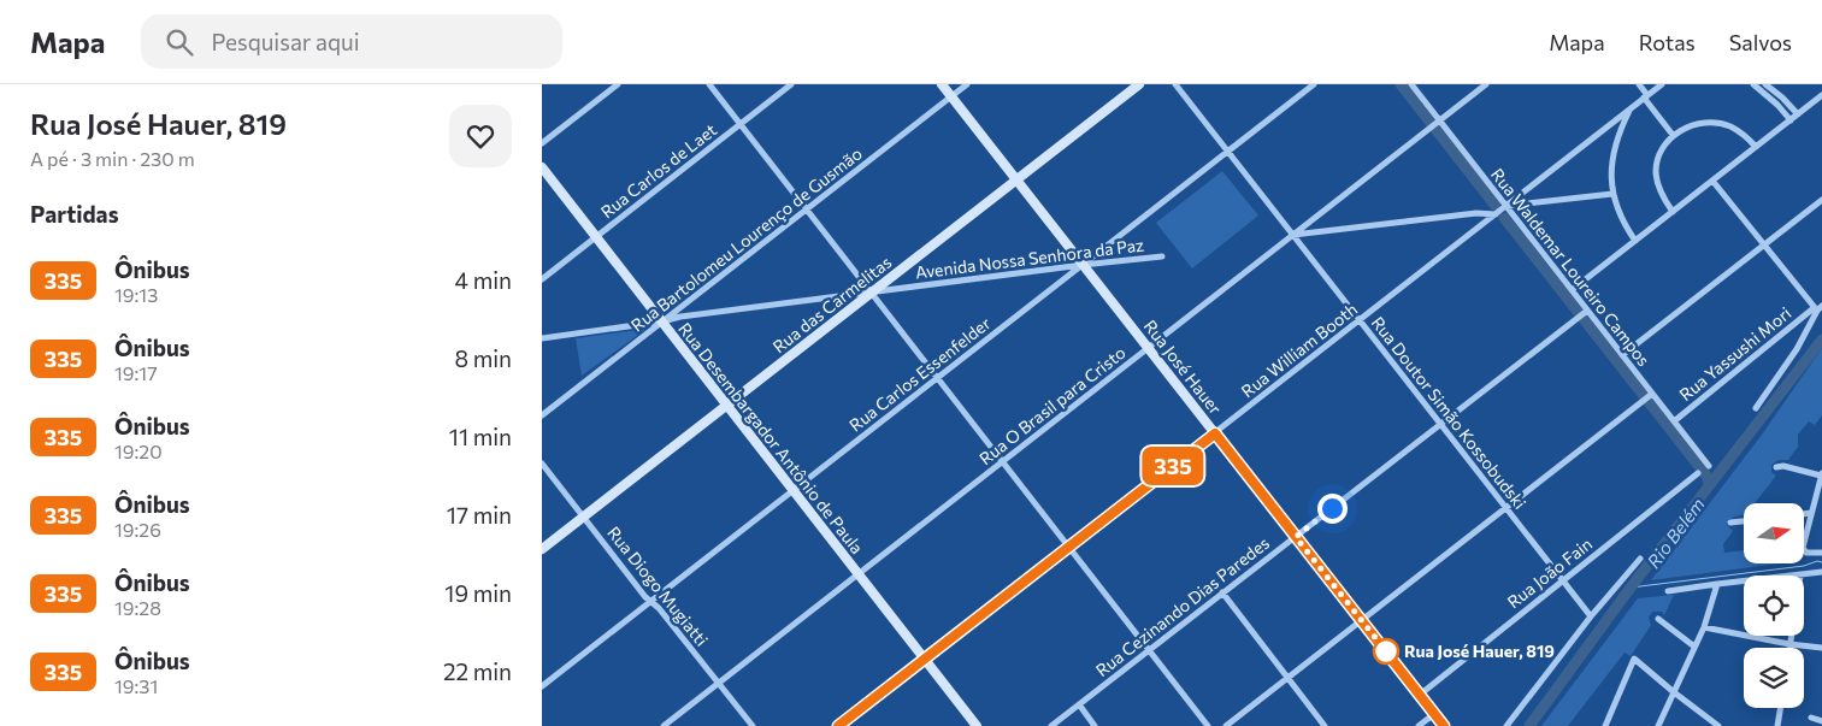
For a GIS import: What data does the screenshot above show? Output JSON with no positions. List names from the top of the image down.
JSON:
{
  "streets": {
    "main road": ["Rua das Carmelitas", "Rua José Hauer", "Rua Desembargador Antônio de Paula"],
    "street": [
      "Rua Carlos de Laet",
      "Rua Bartolomeu Lourenço de Gusmão",
      "Avenida Nossa Senhora da Paz",
      "Rua Waldemar Loureiro Campos",
      "Rua William Booth",
      "Rua Yassushi Mori",
      "Rua Carlos Essenfelder",
      "Rua O Brasil para Cristo",
      "Rua Doutor Simão Kossobudski",
      "Rua João Fain",
      "Rua Diogo Mugiatti",
      "Rua Cezinando Dias Paredes"
    ]
  },
  "crossings": [
    ["Rua Carlos de Laet", "Rua Desembargador Antônio de Paula"],
    ["Rua Bartolomeu Lourenço de Gusmão", "Avenida Nossa Senhora da Paz"],
    ["Rua Bartolomeu Lourenço de Gusmão", "Rua José Hauer"],
    ["Rua Bartolomeu Lourenço de Gusmão", "Rua Desembargador Antônio de Paula"],
    ["Avenida Nossa Senhora da Paz", "Rua das Carmelitas"],
    ["Avenida Nossa Senhora da Paz", "Rua José Hauer"],
    ["Avenida Nossa Senhora da Paz", "Rua Carlos Essenfelder"],
    ["Avenida Nossa Senhora da Paz", "Rua Desembargador Antônio de Paula"],
    ["Rua Waldemar Loureiro Campos", "Rua William Booth"],
    ["Rua Waldemar Loureiro Campos", "Rua Yassushi Mori"],
    ["Rua Waldemar Loureiro Campos", "Rua O Brasil para Cristo"],
    ["Rua Waldemar Loureiro Campos", "Rua Cezinando Dias Paredes"],
    ["Rua das Carmelitas", "Rua José Hauer"],
    ["Rua das Carmelitas", "Rua Desembargador Antônio de Paula"],
    ["Rua das Carmelitas", "Rua Diogo Mugiatti"],
    ["Rua William Booth", "Rua José Hauer"],
    ["Rua William Booth", "Rua Doutor Simão Kossobudski"],
    ["Rua William Booth", "Rua Desembargador Antônio de Paula"],
    ["Rua José Hauer", "Rua Carlos Essenfelder"],
    ["Rua José Hauer", "Rua O Brasil para Cristo"],
    ["Rua José Hauer", "Rua João Fain"],
    ["Rua José Hauer", "Rua Cezinando Dias Paredes"],
    ["Rua Carlos Essenfelder", "Rua Doutor Simão Kossobudski"],
    ["Rua Carlos Essenfelder", "Rua Desembargador Antônio de Paula"],
    ["Rua Carlos Essenfelder", "Rua Diogo Mugiatti"],
    ["Rua O Brasil para Cristo", "Rua Doutor Simão Kossobudski"],
    ["Rua O Brasil para Cristo", "Rua Desembargador Antônio de Paula"],
    ["Rua O Brasil para Cristo", "Rua Diogo Mugiatti"],
    ["Rua Doutor Simão Kossobudski", "Rua João Fain"],
    ["Rua Doutor Simão Kossobudski", "Rua Cezinando Dias Paredes"]
  ],
  "water": ["Rio Belém"],
  "places": ["Rua José Hauer, 819"],
  "lines": ["bus line 335"],
  "north": "right",
  "page": {
    "header": "Mapa",
    "search": "Pesquisar aqui",
    "nav": ["Mapa", "Rotas", "Salvos"],
    "heading": [
      ["Rua José Hauer, 819", "A pé · 3 min · 230 m"],
      "Partidas"
    ],
    "on_map": "335",
    "list": [
      {
        "mark": "335",
        "name": "Ônibus",
        "note": "19:13",
        "value": "4 min"
      },
      {
        "mark": "335",
        "name": "Ônibus",
        "note": "19:17",
        "value": "8 min"
      },
      {
        "mark": "335",
        "name": "Ônibus",
        "note": "19:20",
        "value": "11 min"
      },
      {
        "mark": "335",
        "name": "Ônibus",
        "note": "19:26",
        "value": "17 min"
      },
      {
        "mark": "335",
        "name": "Ônibus",
        "note": "19:28",
        "value": "19 min"
      },
      {
        "mark": "335",
        "name": "Ônibus",
        "note": "19:31",
        "value": "22 min"
      }
    ]
  }
}
